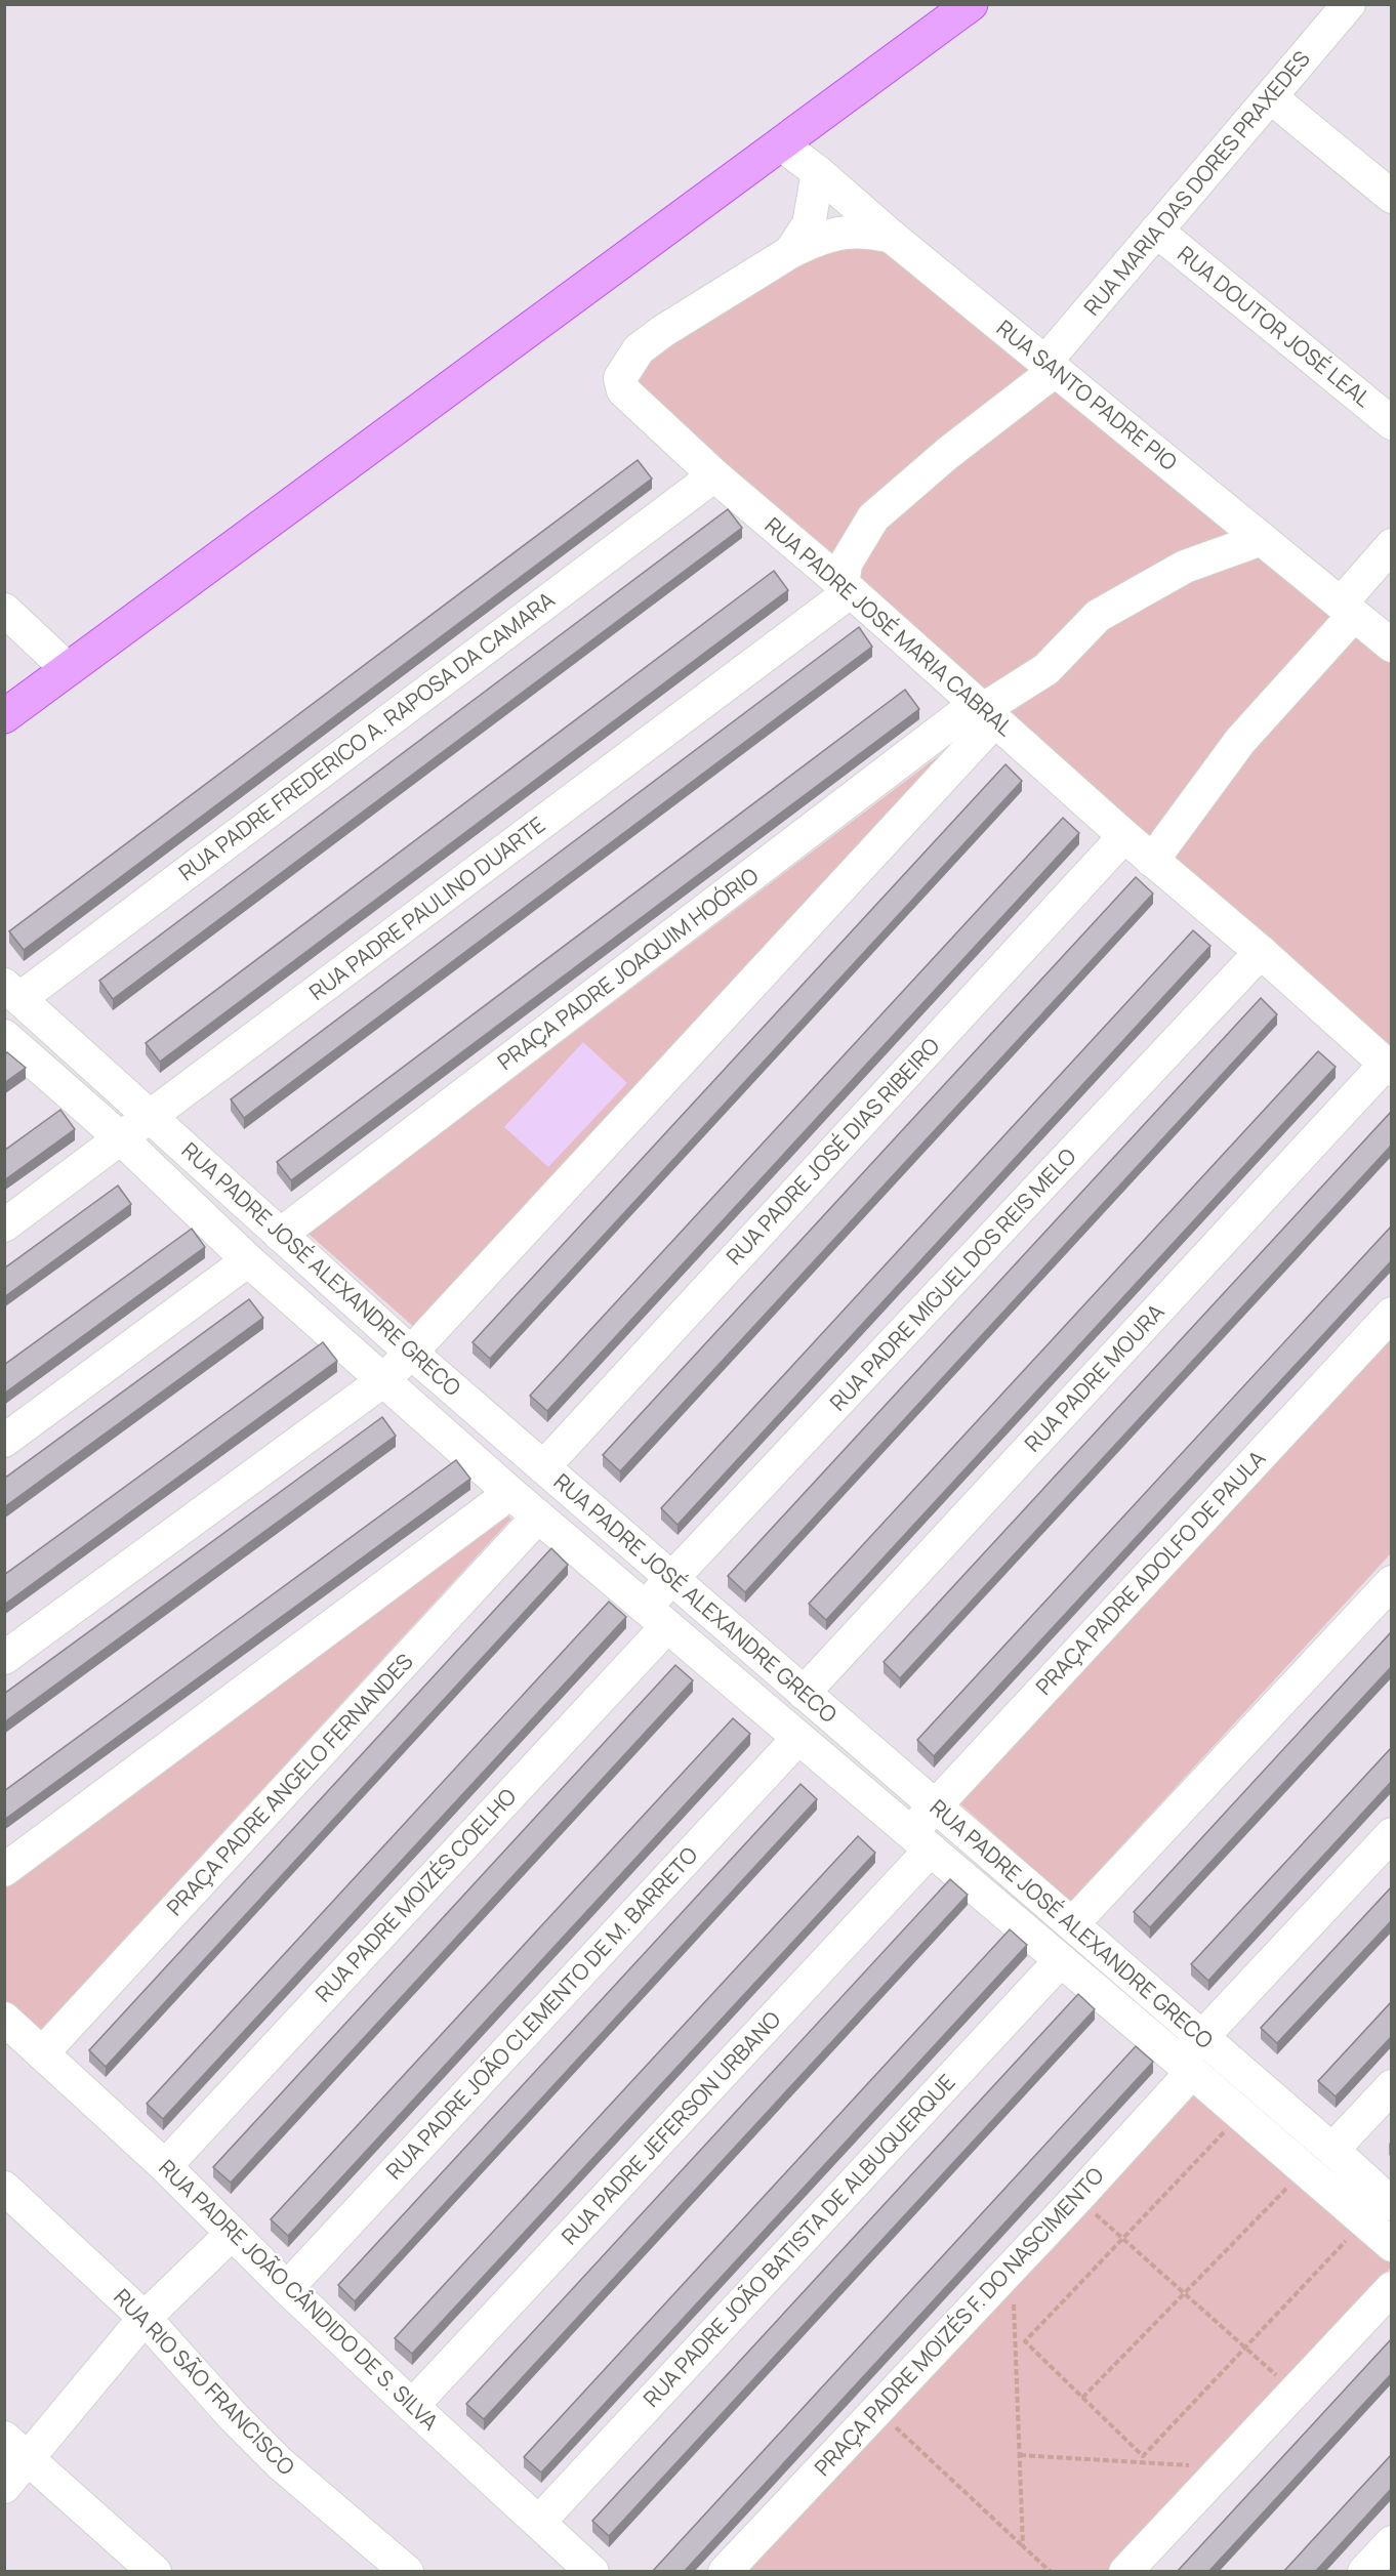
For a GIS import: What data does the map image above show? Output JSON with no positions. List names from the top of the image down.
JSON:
{
  "streets": {
    "street": [
      "RUA MARIA DAS DORES PRAXEDES",
      "RUA DOUTOR JOSÉ LEAL",
      "RUA SANTO PADRE PIO",
      "RUA PADRE JOSÉ MARIA CABRAL",
      "RUA PADRE FREDERICO A. RAPOSA DA CAMARA",
      "RUA PADRE PAULINO DUARTE",
      "PRAÇA PADRE JOAQUIM HOÓRIO",
      "RUA PADRE JOSÉ DIAS RIBEIRO",
      "RUA PADRE JOSÉ ALEXANDRE GRECO",
      "RUA PADRE MIGUEL DOS REIS MELO",
      "RUA PADRE MOURA",
      "PRAÇA PADRE ADOLFO DE PAULA",
      "PRAÇA PADRE ANGELO FERNANDES",
      "RUA PADRE MOIZÉS COELHO",
      "RUA PADRE JOÃO CLEMENTO DE M. BARRETO",
      "RUA PADRE JEFERSON URBANO",
      "RUA PADRE JOÃO BATISTA DE ALBUQUERQUE",
      "RUA PADRE JOÃO CÂNDIDO DE S. SILVA",
      "PRAÇA PADRE MOIZÉS F. DO NASCIMENTO",
      "RUA RIO SÃO FRANCISCO"
    ]
  },
  "crossings": [
    ["RUA MARIA DAS DORES PRAXEDES", "RUA DOUTOR JOSÉ LEAL"],
    ["RUA MARIA DAS DORES PRAXEDES", "RUA SANTO PADRE PIO"],
    ["RUA MARIA DAS DORES PRAXEDES", "RUA PADRE JOSÉ MARIA CABRAL"],
    ["RUA MARIA DAS DORES PRAXEDES", "RUA PADRE PAULINO DUARTE"],
    ["RUA SANTO PADRE PIO", "RUA PADRE JOSÉ MARIA CABRAL"],
    ["RUA PADRE JOSÉ MARIA CABRAL", "RUA PADRE FREDERICO A. RAPOSA DA CAMARA"],
    ["RUA PADRE JOSÉ MARIA CABRAL", "RUA PADRE PAULINO DUARTE"],
    ["RUA PADRE JOSÉ MARIA CABRAL", "PRAÇA PADRE JOAQUIM HOÓRIO"],
    ["RUA PADRE JOSÉ MARIA CABRAL", "RUA PADRE JOSÉ DIAS RIBEIRO"],
    ["RUA PADRE JOSÉ MARIA CABRAL", "RUA PADRE MIGUEL DOS REIS MELO"],
    ["RUA PADRE JOSÉ MARIA CABRAL", "RUA PADRE MOURA"],
    ["RUA PADRE FREDERICO A. RAPOSA DA CAMARA", "RUA PADRE JOSÉ ALEXANDRE GRECO"],
    ["RUA PADRE PAULINO DUARTE", "RUA PADRE JOSÉ ALEXANDRE GRECO"],
    ["PRAÇA PADRE JOAQUIM HOÓRIO", "RUA PADRE JOSÉ ALEXANDRE GRECO"],
    ["RUA PADRE JOSÉ DIAS RIBEIRO", "RUA PADRE JOSÉ ALEXANDRE GRECO"],
    ["RUA PADRE JOSÉ ALEXANDRE GRECO", "RUA PADRE MIGUEL DOS REIS MELO"],
    ["RUA PADRE JOSÉ ALEXANDRE GRECO", "RUA PADRE MOURA"],
    ["RUA PADRE JOSÉ ALEXANDRE GRECO", "PRAÇA PADRE ADOLFO DE PAULA"],
    ["RUA PADRE JOSÉ ALEXANDRE GRECO", "PRAÇA PADRE ANGELO FERNANDES"],
    ["RUA PADRE JOSÉ ALEXANDRE GRECO", "RUA PADRE MOIZÉS COELHO"],
    ["RUA PADRE JOSÉ ALEXANDRE GRECO", "RUA PADRE JOÃO CLEMENTO DE M. BARRETO"],
    ["RUA PADRE JOSÉ ALEXANDRE GRECO", "RUA PADRE JEFERSON URBANO"],
    ["RUA PADRE JOSÉ ALEXANDRE GRECO", "RUA PADRE JOÃO BATISTA DE ALBUQUERQUE"],
    ["RUA PADRE JOSÉ ALEXANDRE GRECO", "PRAÇA PADRE MOIZÉS F. DO NASCIMENTO"],
    ["RUA PADRE MIGUEL DOS REIS MELO", "RUA PADRE MOIZÉS COELHO"],
    ["PRAÇA PADRE ADOLFO DE PAULA", "RUA PADRE JEFERSON URBANO"],
    ["PRAÇA PADRE ANGELO FERNANDES", "RUA PADRE JOÃO CÂNDIDO DE S. SILVA"],
    ["RUA PADRE MOIZÉS COELHO", "RUA PADRE JOÃO CÂNDIDO DE S. SILVA"],
    ["RUA PADRE JOÃO CLEMENTO DE M. BARRETO", "RUA PADRE JOÃO CÂNDIDO DE S. SILVA"],
    ["RUA PADRE JEFERSON URBANO", "RUA PADRE JOÃO CÂNDIDO DE S. SILVA"],
    ["RUA PADRE JOÃO BATISTA DE ALBUQUERQUE", "RUA PADRE JOÃO CÂNDIDO DE S. SILVA"]
  ]
}
